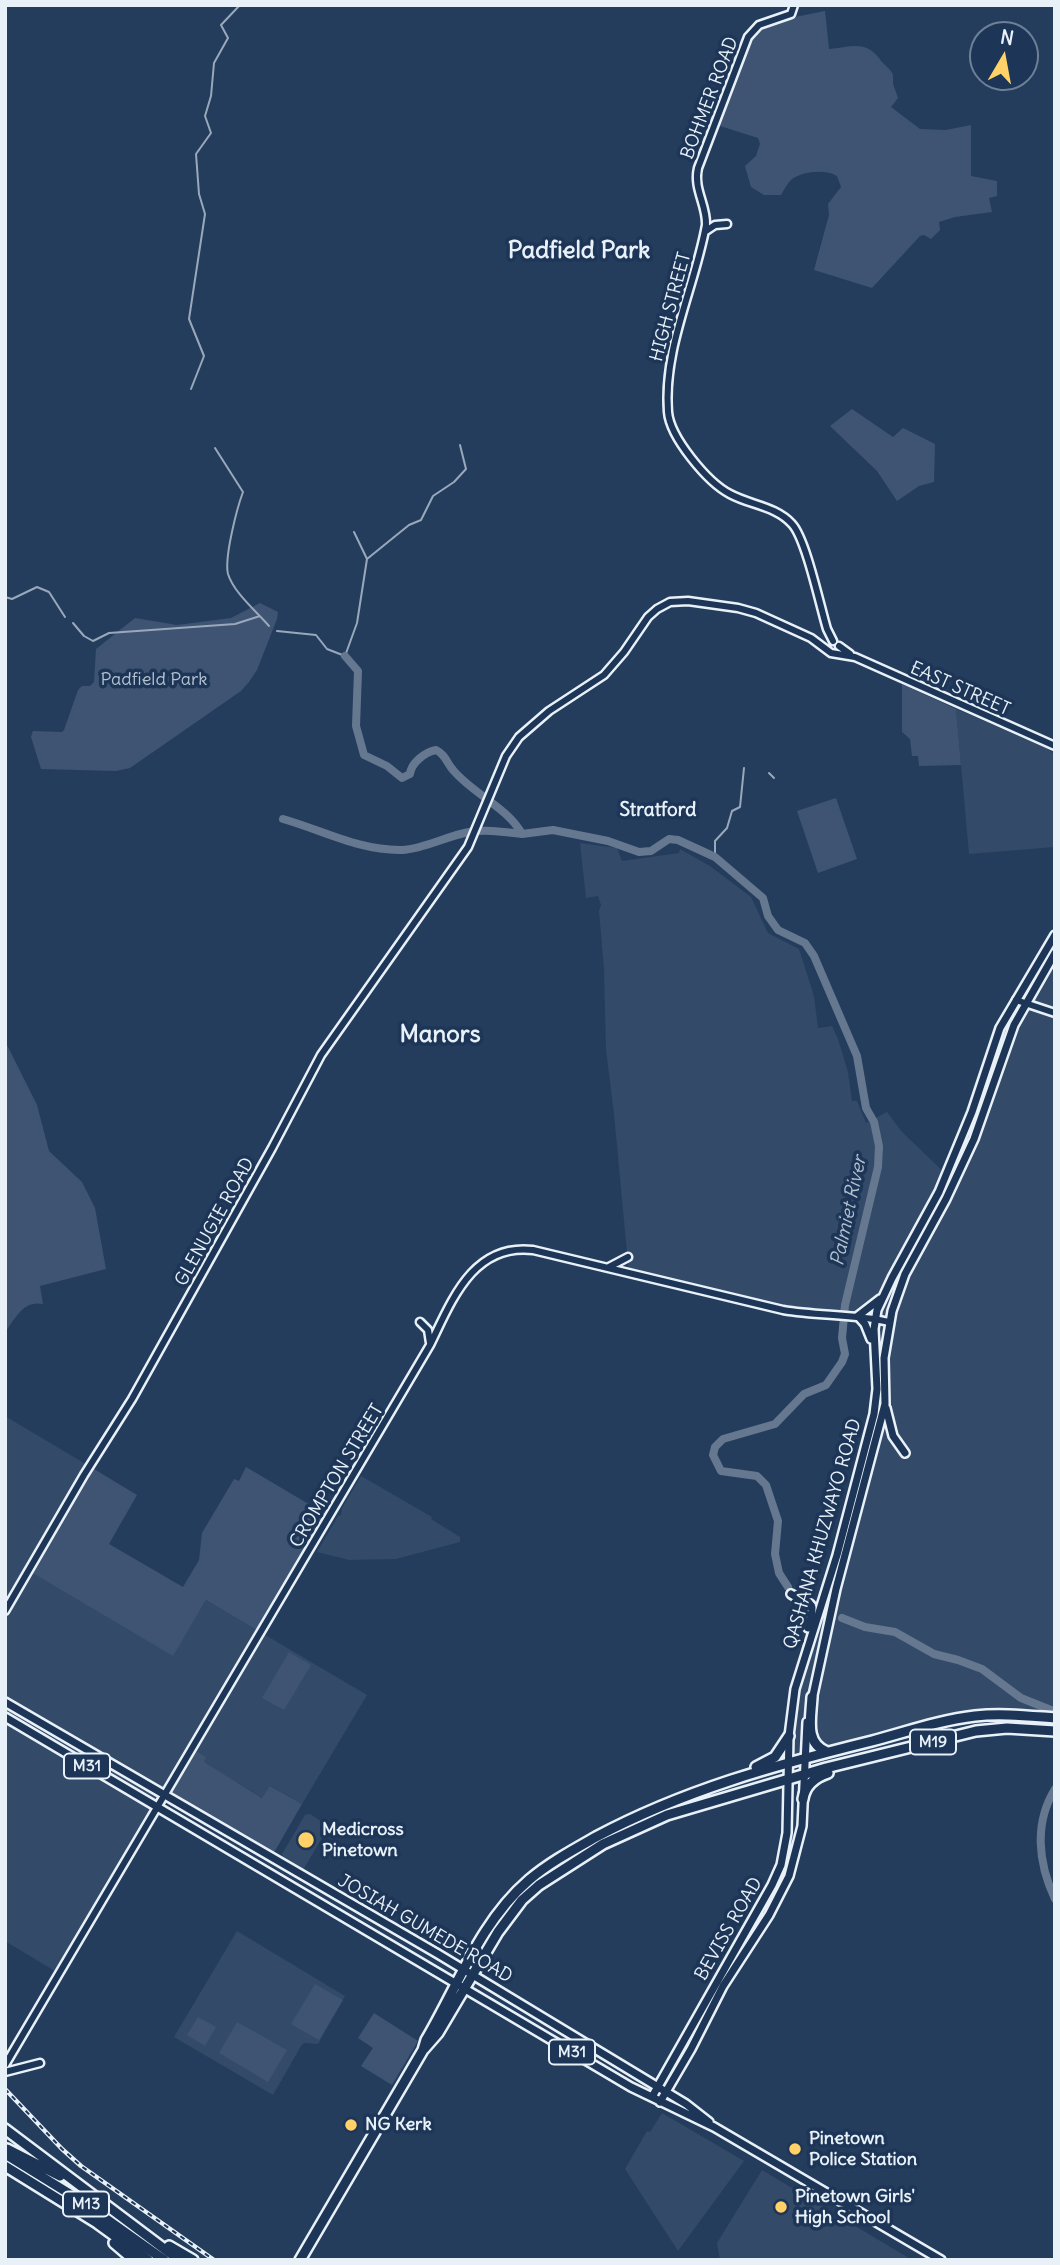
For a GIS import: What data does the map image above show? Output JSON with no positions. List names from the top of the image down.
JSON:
{
  "streets": {
    "highway": ["M19", "M13"],
    "main road": [
      "QASHANA KHUZWAYO ROAD",
      "M31",
      "JOSIAH GUMEDE ROAD",
      "BEVISS ROAD"
    ],
    "street": [
      "BOHMER ROAD",
      "HIGH STREET",
      "EAST STREET",
      "GLENUGIE ROAD",
      "CROMPTON STREET"
    ]
  },
  "crossings": [
    ["BOHMER ROAD", "HIGH STREET"],
    ["HIGH STREET", "EAST STREET"],
    ["EAST STREET", "GLENUGIE ROAD"],
    ["CROMPTON STREET", "QASHANA KHUZWAYO ROAD"],
    ["CROMPTON STREET", "JOSIAH GUMEDE ROAD"],
    ["QASHANA KHUZWAYO ROAD", "M19"],
    ["QASHANA KHUZWAYO ROAD", "BEVISS ROAD"],
    ["M19", "JOSIAH GUMEDE ROAD"],
    ["M19", "BEVISS ROAD"],
    ["JOSIAH GUMEDE ROAD", "BEVISS ROAD"]
  ],
  "districts": ["Padfield Park", "Stratford", "Manors"],
  "water": ["Palmiet River"],
  "parks": ["Padfield Park"],
  "places": [
    "Medicross Pinetown",
    "NG Kerk",
    "Pinetown Police Station",
    "Pinetown Girls' High School"
  ],
  "north": "top"
}
